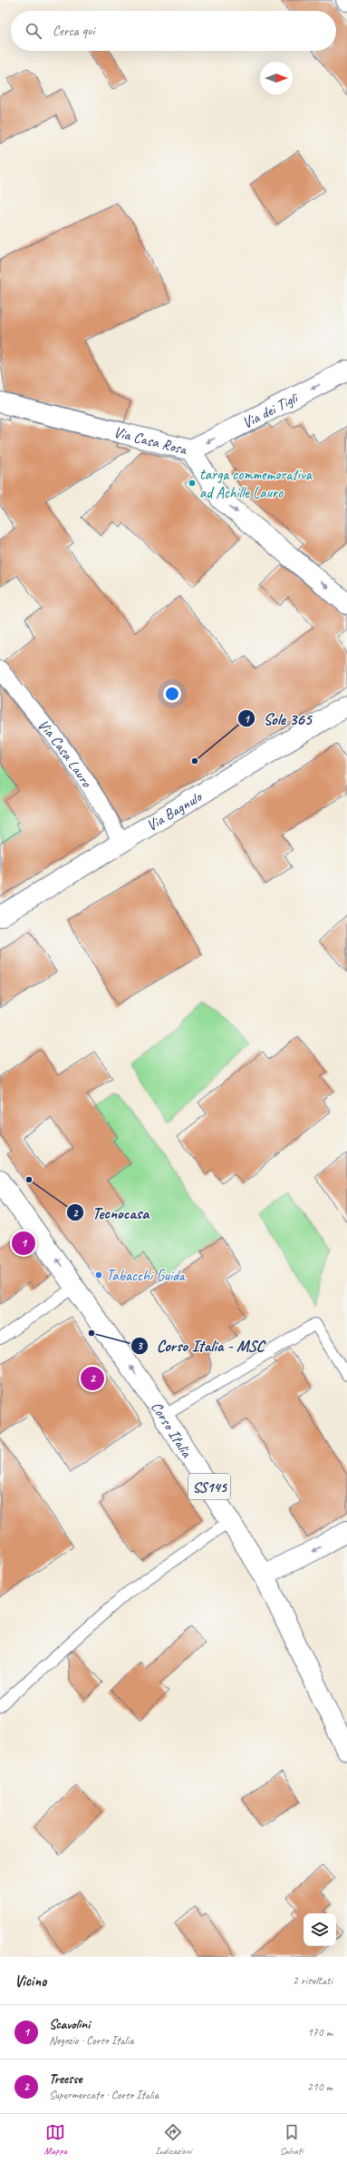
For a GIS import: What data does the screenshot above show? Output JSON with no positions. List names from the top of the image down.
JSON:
{
  "streets": {
    "street": [
      "Via dei Tigli",
      "Via Casa Rosa",
      "Via Casa Lauro",
      "Via Bagnulo",
      "Corso Italia",
      "SS145"
    ]
  },
  "crossings": [
    ["Via dei Tigli", "Via Casa Rosa"],
    ["Via Casa Lauro", "Via Bagnulo"]
  ],
  "one_way": ["Via dei Tigli", "Via Casa Rosa", "Corso Italia"],
  "places": [
    "targa commemorativa ad Achille Lauro",
    "Sole 365",
    "Tecnocasa",
    "Tabacchi Guida",
    "Corso Italia - MSC"
  ],
  "north": "right",
  "page": {
    "search": "Cerca qui",
    "pins": ["1", "2"],
    "heading": ["Vicino", "2 risultati"],
    "list": [
      {
        "mark": "1",
        "name": "Scavolini",
        "note": "Negozio · Corso Italia",
        "value": "170 m"
      },
      {
        "mark": "2",
        "name": "Treesse",
        "note": "Supermercato · Corso Italia",
        "value": "210 m"
      }
    ],
    "nav": ["Mappa", "Indicazioni", "Salvati"]
  }
}
